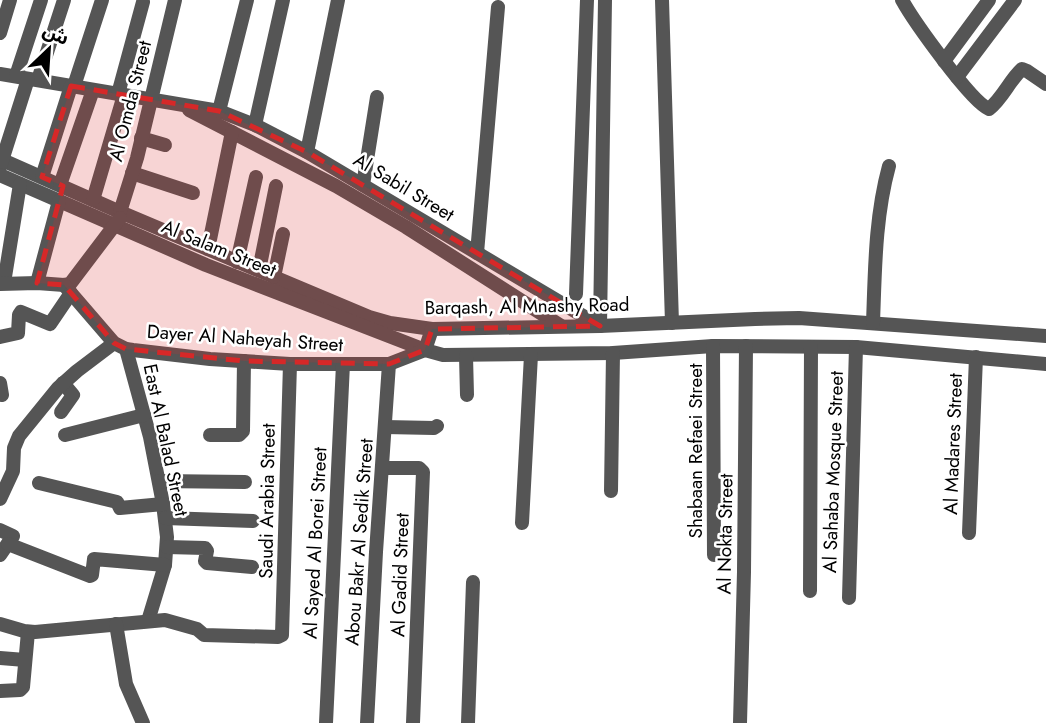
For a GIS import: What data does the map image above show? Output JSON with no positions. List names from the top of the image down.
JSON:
{
  "streets": {
    "street": [
      "Al Omda Street",
      "Al Sabil Street",
      "Al Salam Street",
      "Barqash, Al Mnashy Road",
      "Dayer Al Naheyah Street",
      "East Al Balad Street",
      "Al Madares Street",
      "Shabaan Refaei Street",
      "Al Sahaba Mosque Street",
      "Saudi Arabia Street",
      "Al Nokta Street",
      "Abou Bakr Al Sedik Street",
      "Al Sayed Al Borei Street",
      "Al Gadid Street"
    ]
  },
  "crossings": [
    ["Al Omda Street", "Al Sabil Street"],
    ["Al Omda Street", "Al Salam Street"],
    ["Al Omda Street", "Barqash, Al Mnashy Road"],
    ["Al Sabil Street", "Barqash, Al Mnashy Road"],
    ["Al Salam Street", "Barqash, Al Mnashy Road"],
    ["Al Salam Street", "Dayer Al Naheyah Street"],
    ["Dayer Al Naheyah Street", "East Al Balad Street"],
    ["Dayer Al Naheyah Street", "Saudi Arabia Street"],
    ["Dayer Al Naheyah Street", "Abou Bakr Al Sedik Street"],
    ["Dayer Al Naheyah Street", "Al Sayed Al Borei Street"],
    ["East Al Balad Street", "Saudi Arabia Street"],
    ["Abou Bakr Al Sedik Street", "Al Gadid Street"]
  ],
  "north": "top right"
}
